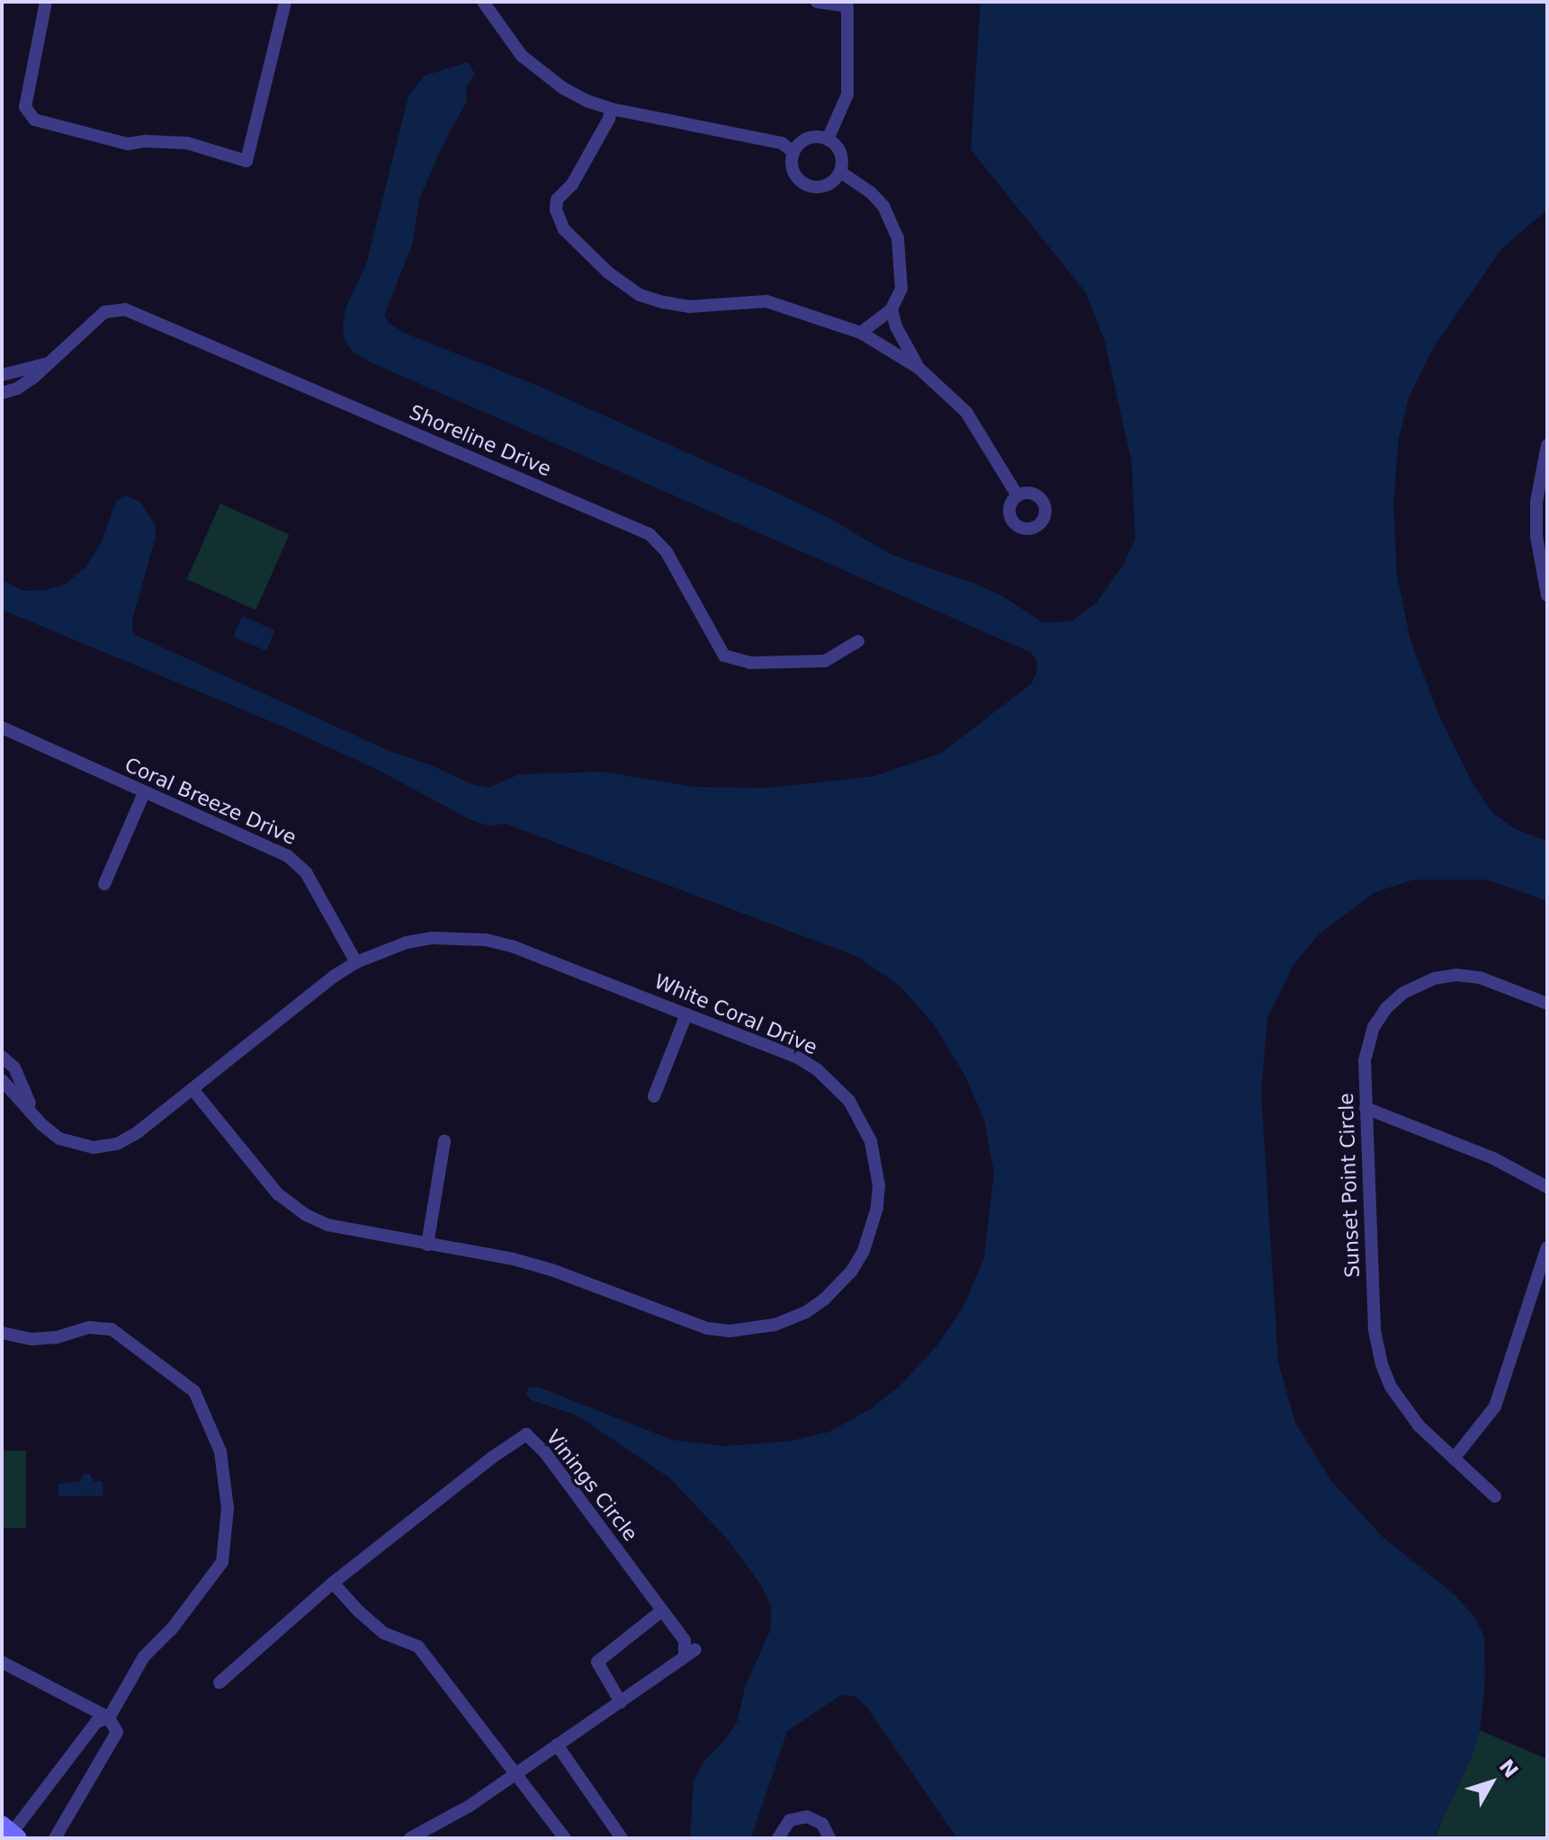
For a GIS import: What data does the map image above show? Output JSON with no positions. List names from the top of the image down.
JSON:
{
  "streets": {
    "street": [
      "Shoreline Drive",
      "Coral Breeze Drive",
      "White Coral Drive",
      "Sunset Point Circle",
      "Vinings Circle"
    ]
  },
  "crossings": [
    ["Coral Breeze Drive", "White Coral Drive"]
  ],
  "north": "top right"
}
